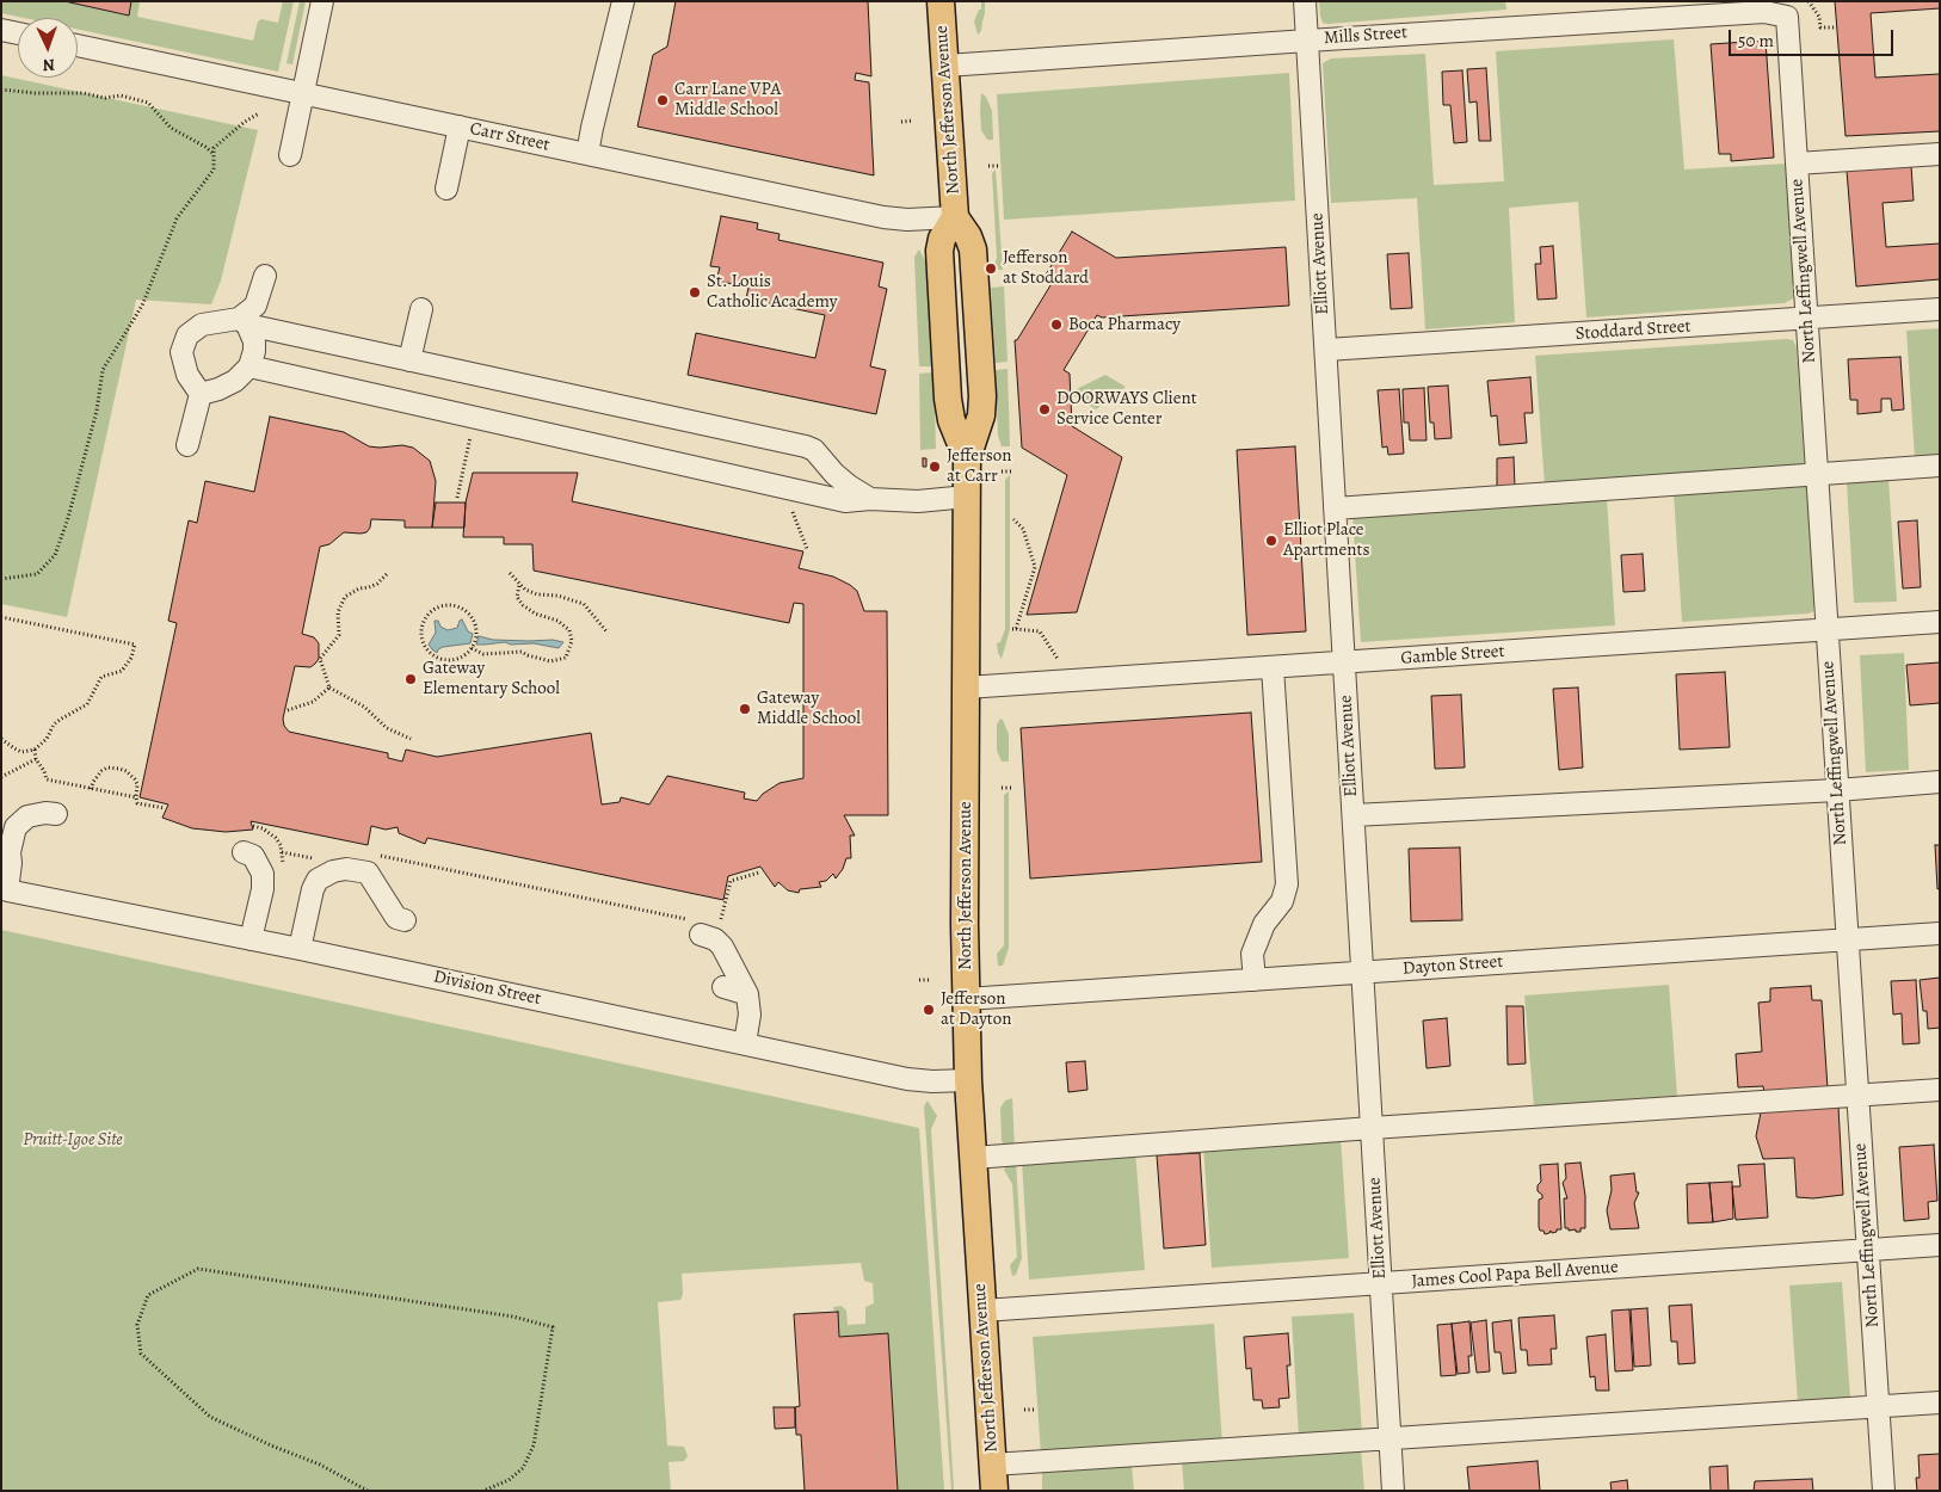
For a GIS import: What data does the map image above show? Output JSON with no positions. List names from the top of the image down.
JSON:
{
  "streets": {
    "main road": ["North Jefferson Avenue"],
    "street": [
      "Mills Street",
      "Carr Street",
      "Elliott Avenue",
      "North Leffingwell Avenue",
      "Stoddard Street",
      "Gamble Street",
      "Dayton Street",
      "Division Street",
      "James Cool Papa Bell Avenue"
    ]
  },
  "crossings": [
    ["Mills Street", "North Jefferson Avenue"],
    ["Mills Street", "Elliott Avenue"],
    ["Mills Street", "North Leffingwell Avenue"],
    ["North Jefferson Avenue", "Carr Street"],
    ["North Jefferson Avenue", "Gamble Street"],
    ["North Jefferson Avenue", "Dayton Street"],
    ["North Jefferson Avenue", "Division Street"],
    ["North Jefferson Avenue", "James Cool Papa Bell Avenue"],
    ["Elliott Avenue", "Stoddard Street"],
    ["Elliott Avenue", "Gamble Street"],
    ["Elliott Avenue", "Dayton Street"],
    ["Elliott Avenue", "James Cool Papa Bell Avenue"],
    ["North Leffingwell Avenue", "Stoddard Street"],
    ["North Leffingwell Avenue", "Gamble Street"],
    ["North Leffingwell Avenue", "Dayton Street"],
    ["North Leffingwell Avenue", "James Cool Papa Bell Avenue"]
  ],
  "parks": ["Pruitt-Igoe Site"],
  "places": [
    "Carr Lane VPA Middle School",
    "Jefferson at Stoddard",
    "St. Louis Catholic Academy",
    "Boca Pharmacy",
    "DOORWAYS Client Service Center",
    "Jefferson at Carr",
    "Elliot Place Apartments",
    "Gateway Elementary School",
    "Gateway Middle School",
    "Jefferson at Dayton"
  ],
  "scale_bar": "50 m",
  "north": "bottom"
}
